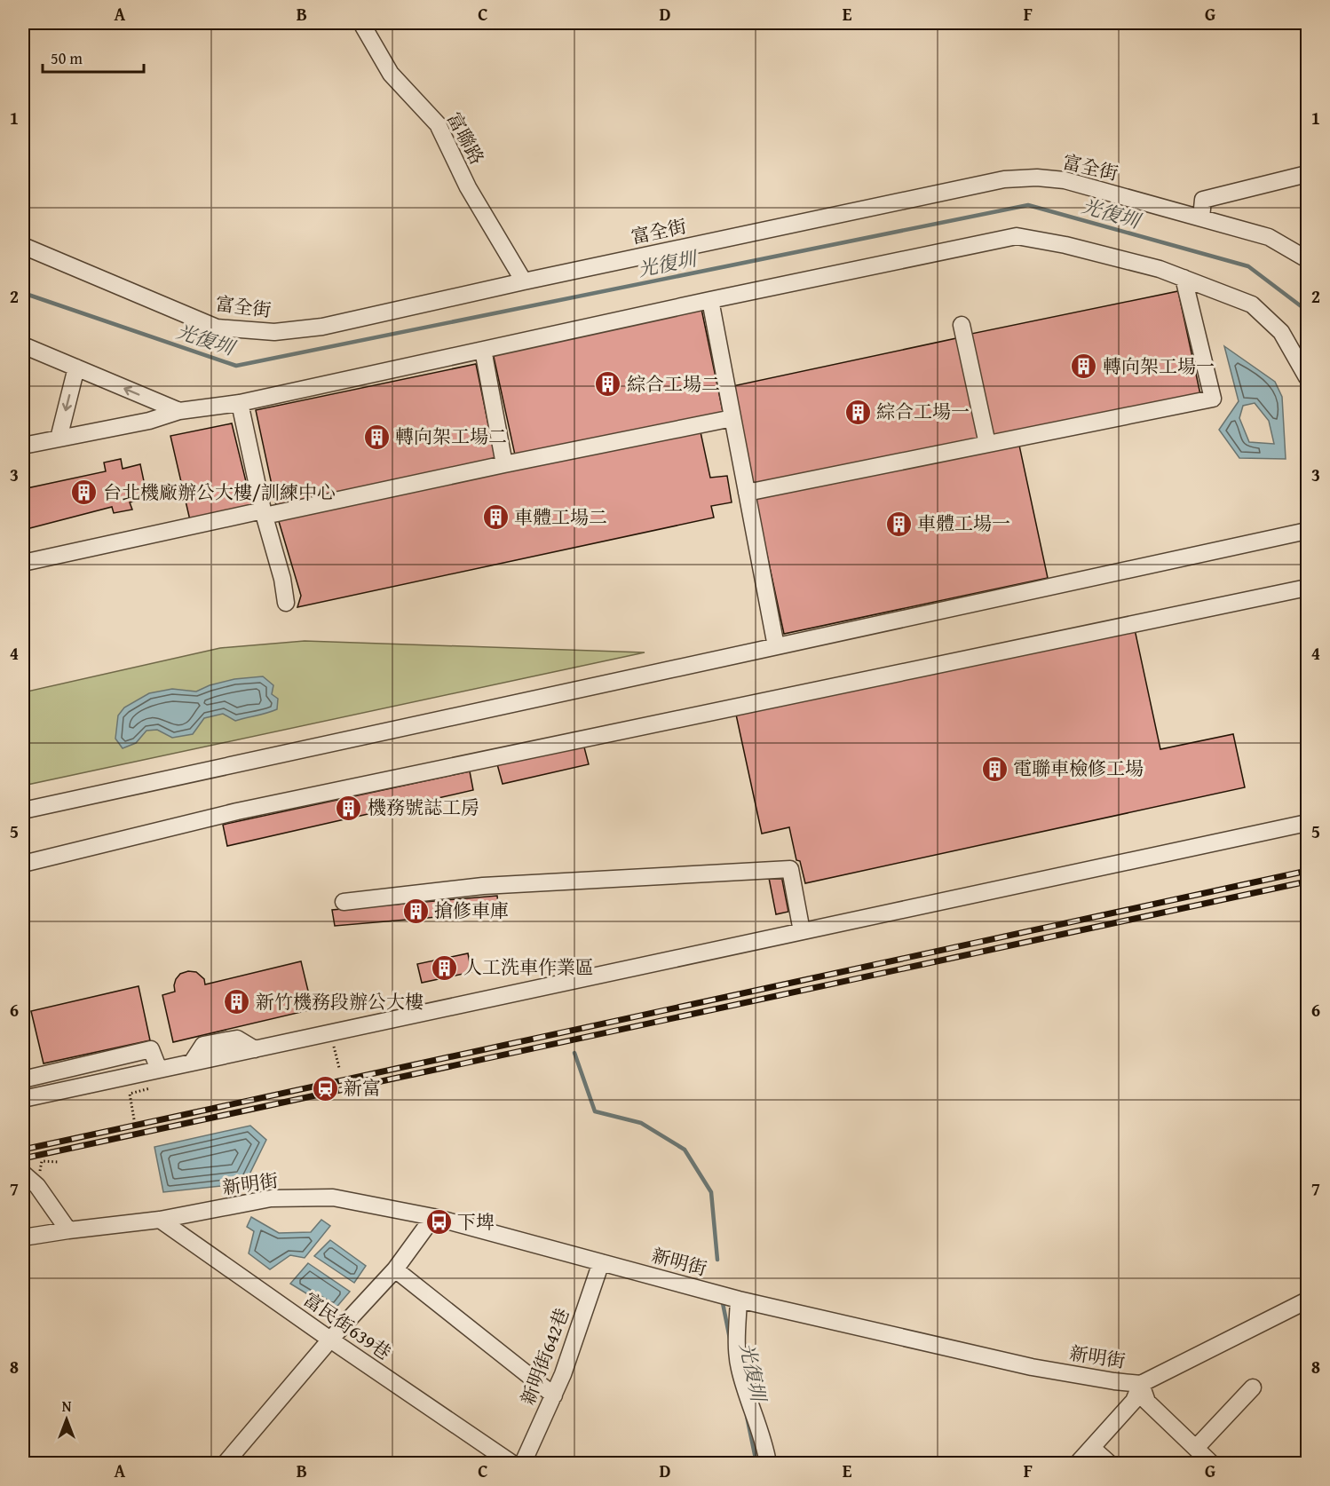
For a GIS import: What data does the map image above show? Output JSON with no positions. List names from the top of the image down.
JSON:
{
  "streets": {
    "street": [
      "富聯路",
      "富全街",
      "新明街",
      "富民街639巷",
      "新明街642巷"
    ]
  },
  "crossings": [
    ["富聯路", "富全街"],
    ["新明街", "富民街639巷"],
    ["新明街", "新明街642巷"]
  ],
  "water": ["光復圳"],
  "places": {
    "building": [
      "轉向架工場一",
      "綜合工場二",
      "綜合工場一",
      "轉向架工場二",
      "台北機廠辦公大樓/訓練中心",
      "車體工場二",
      "車體工場一",
      "電聯車檢修工場",
      "機務號誌工房",
      "搶修車庫",
      "人工洗車作業區",
      "新竹機務段辦公大樓"
    ],
    "station": ["新富"],
    "bus stop": ["下埤"]
  },
  "scale_bar": "50 m",
  "north": "top",
  "grid": {
    "columns": [
      "A",
      "B",
      "C",
      "D",
      "E",
      "F",
      "G"
    ],
    "rows": [
      "1",
      "2",
      "3",
      "4",
      "5",
      "6",
      "7",
      "8"
    ]
  }
}
